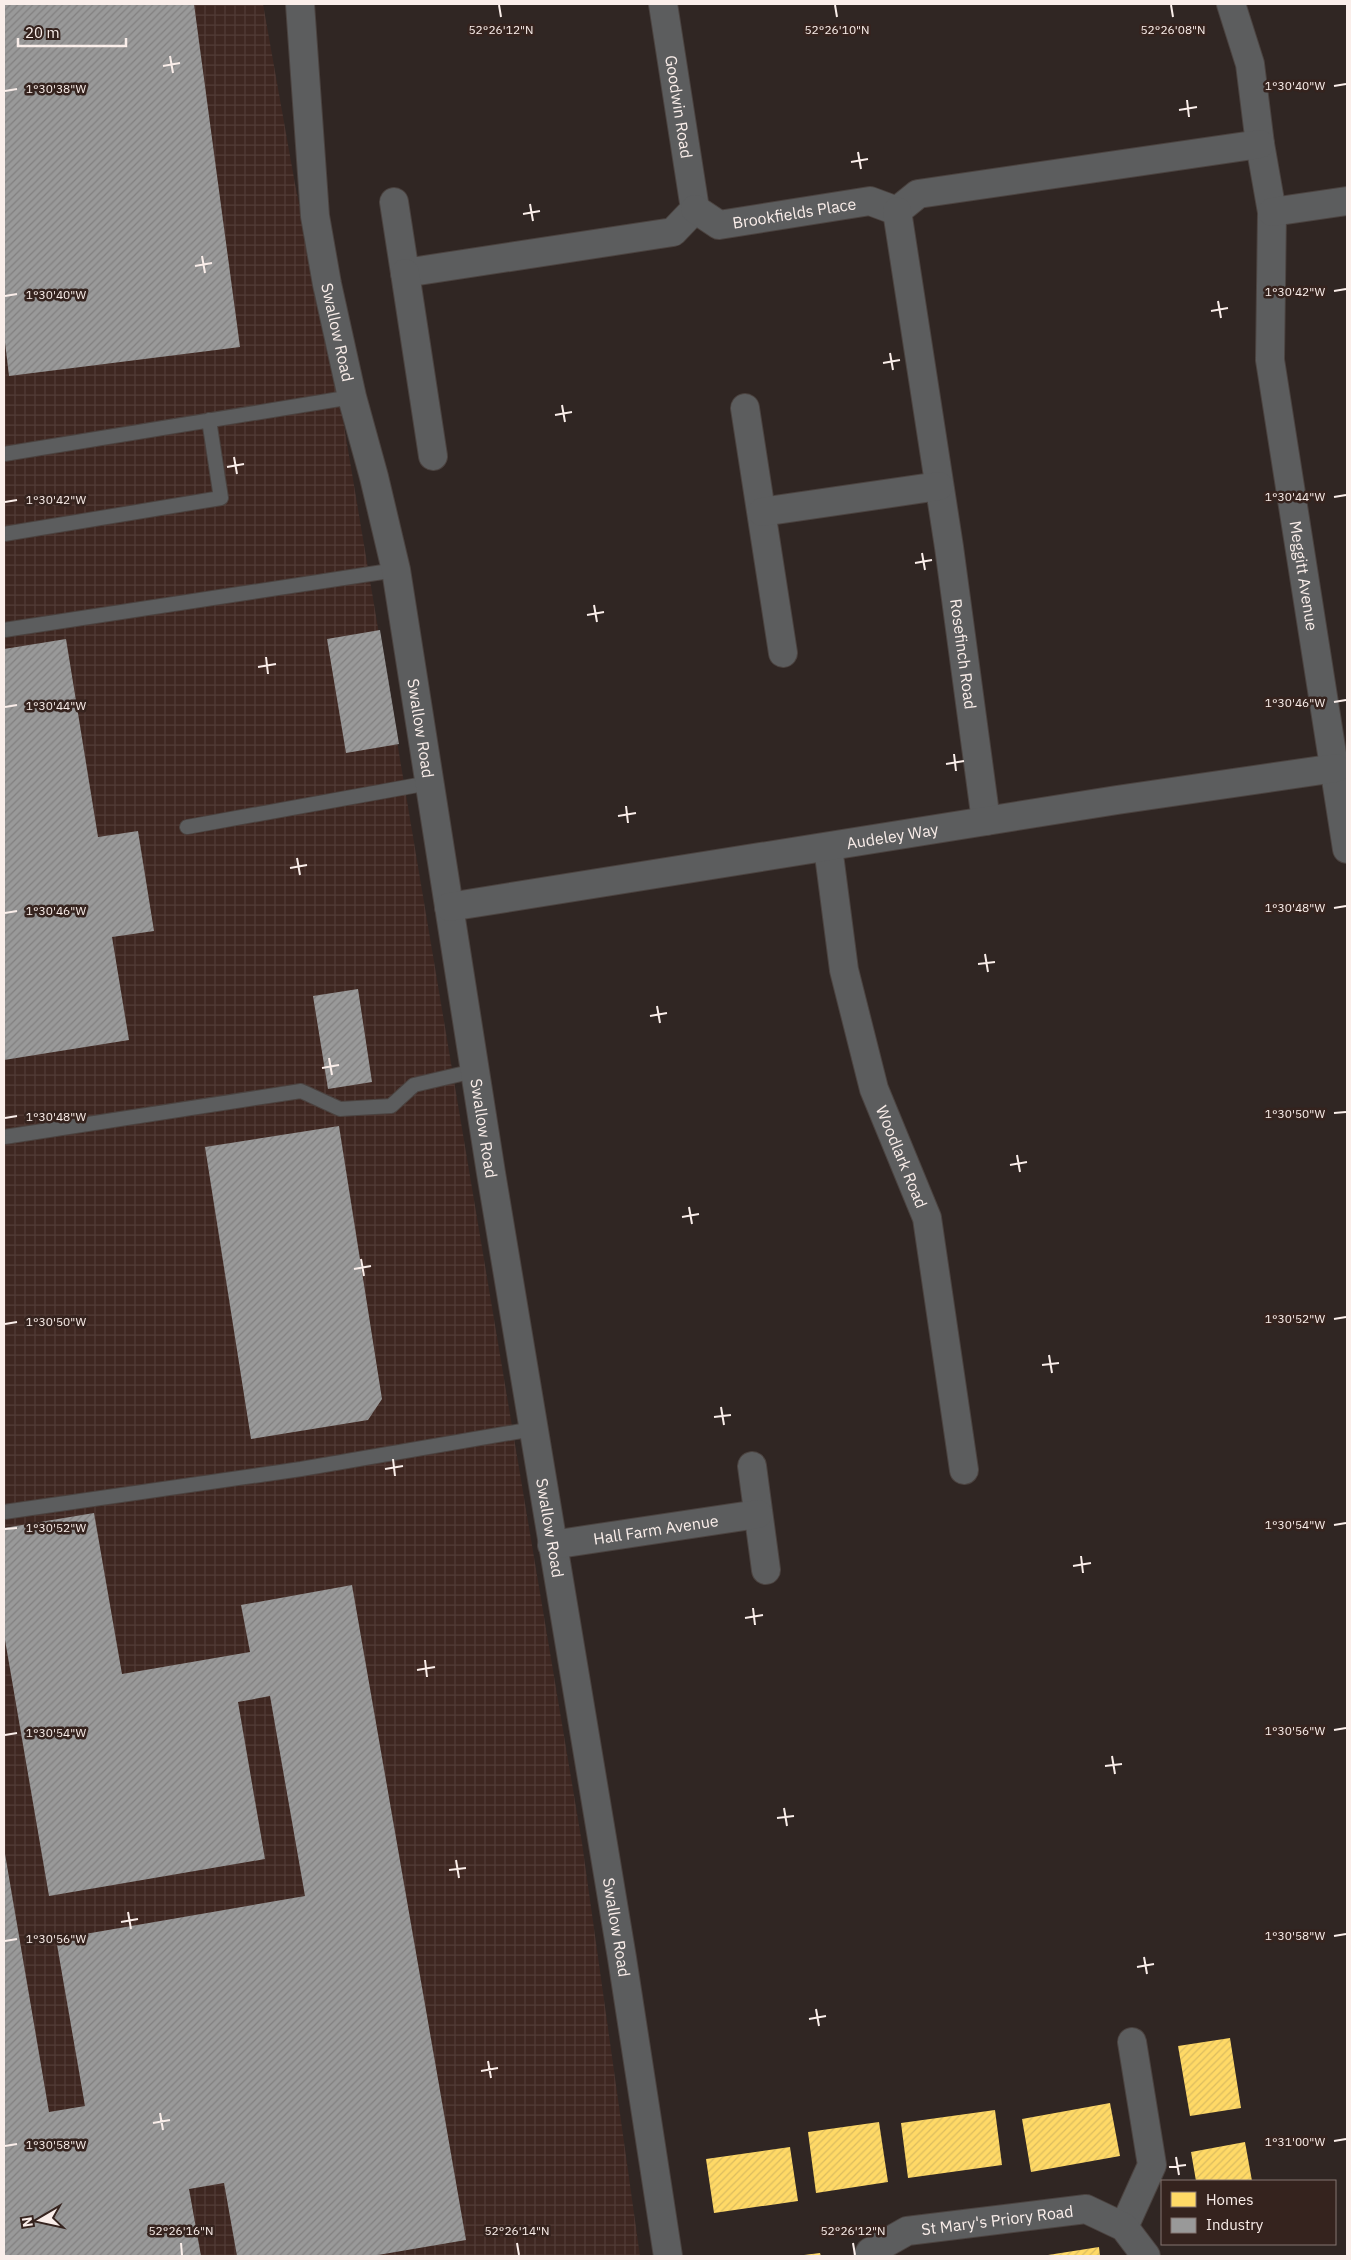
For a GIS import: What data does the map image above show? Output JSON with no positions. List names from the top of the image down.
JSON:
{
  "streets": {
    "street": [
      "Goodwin Road",
      "Brookfields Place",
      "Swallow Road",
      "Meggitt Avenue",
      "Rosefinch Road",
      "Audeley Way",
      "Woodlark Road",
      "Hall Farm Avenue",
      "St Mary's Priory Road"
    ]
  },
  "crossings": [
    ["Goodwin Road", "Brookfields Place"],
    ["Brookfields Place", "Rosefinch Road"],
    ["Swallow Road", "Audeley Way"],
    ["Swallow Road", "Hall Farm Avenue"],
    ["Meggitt Avenue", "Audeley Way"],
    ["Rosefinch Road", "Audeley Way"],
    ["Audeley Way", "Woodlark Road"]
  ],
  "legend": ["Homes", "Industry"],
  "scale_bar": "20 m",
  "north": "left",
  "coordinates": [
    "52°26'12\"N",
    "52°26'10\"N",
    "52°26'08\"N",
    "1°30'40\"W",
    "1°30'38\"W",
    "1°30'42\"W",
    "1°30'44\"W",
    "1°30'46\"W",
    "1°30'48\"W",
    "1°30'50\"W",
    "1°30'52\"W",
    "1°30'54\"W",
    "1°30'56\"W",
    "1°30'58\"W",
    "1°31'00\"W",
    "52°26'16\"N",
    "52°26'14\"N"
  ]
}
